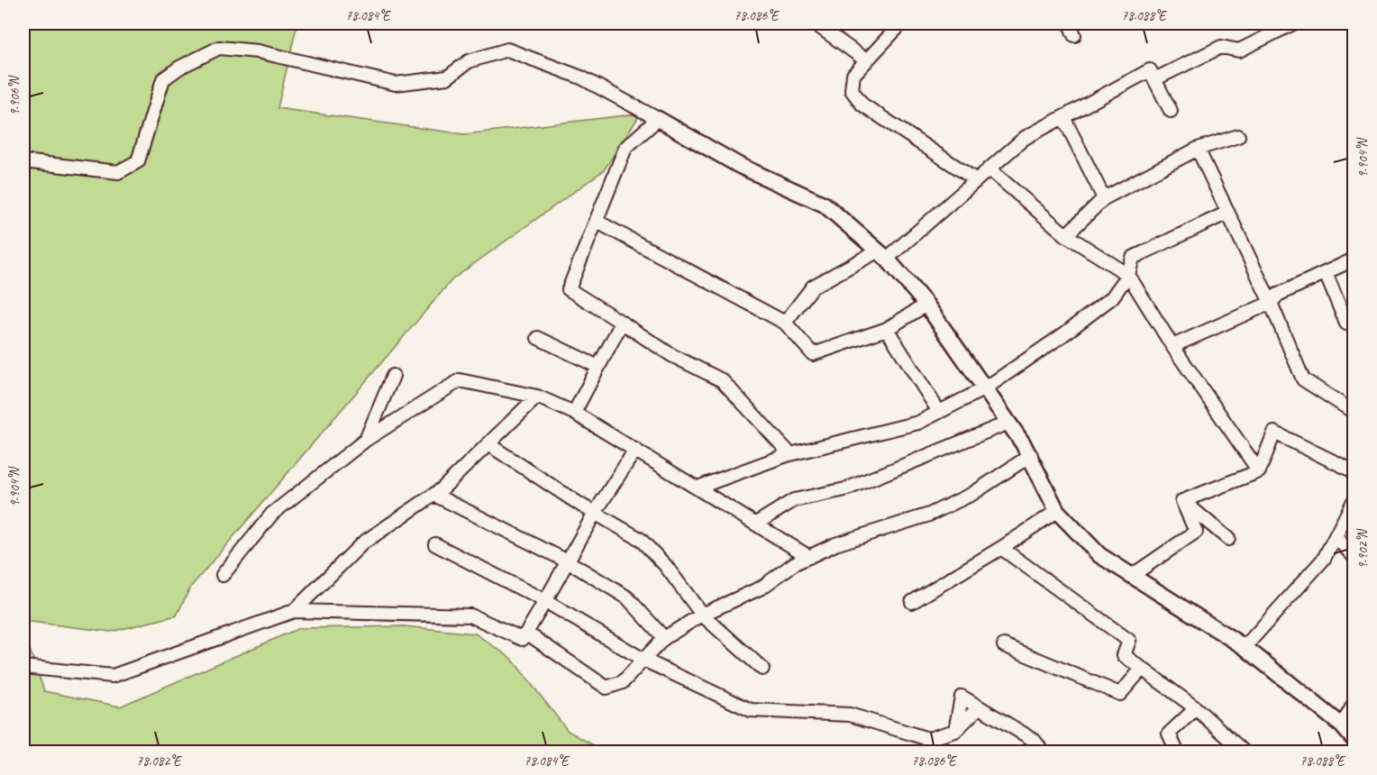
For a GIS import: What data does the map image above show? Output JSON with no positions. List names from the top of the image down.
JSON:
{
  "coordinates": [
    "78.084°E",
    "78.086°E",
    "78.088°E",
    "9.906°N",
    "9.904°N",
    "9.902°N",
    "78.082°E"
  ]
}
